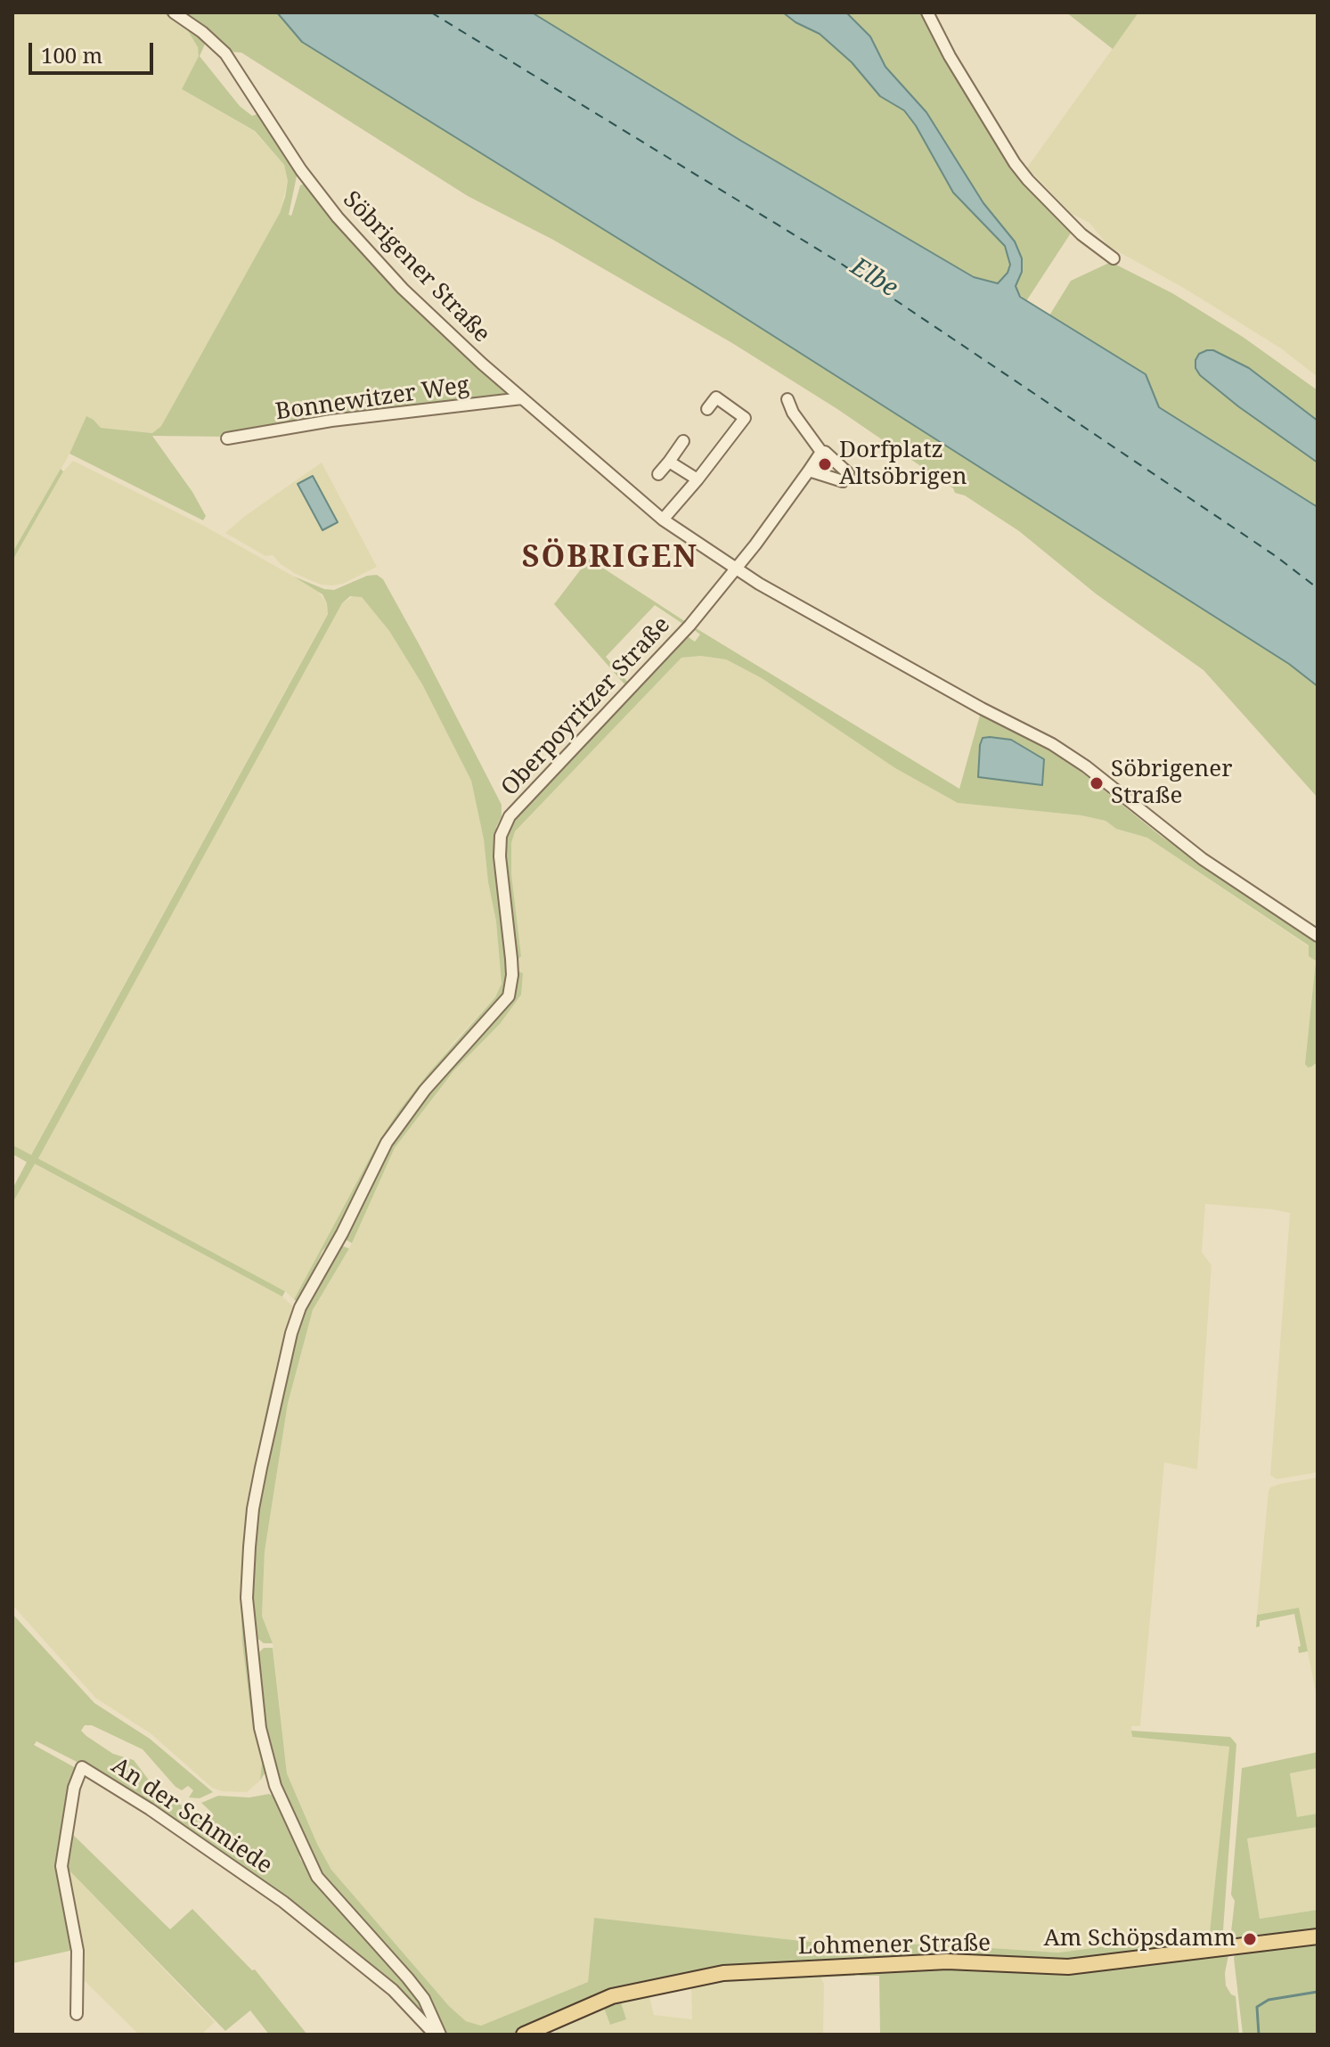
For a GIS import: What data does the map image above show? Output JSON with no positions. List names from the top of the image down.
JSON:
{
  "streets": {
    "main road": ["Lohmener Straße"],
    "street": [
      "Söbrigener Straße",
      "Bonnewitzer Weg",
      "Oberpoyritzer Straße",
      "An der Schmiede"
    ]
  },
  "crossings": [
    ["Söbrigener Straße", "Bonnewitzer Weg"],
    ["Söbrigener Straße", "Oberpoyritzer Straße"]
  ],
  "districts": ["SÖBRIGEN"],
  "water": ["Elbe"],
  "places": ["Dorfplatz Altsöbrigen", "Söbrigener Straße", "Am Schöpsdamm"],
  "scale_bar": "100 m"
}
